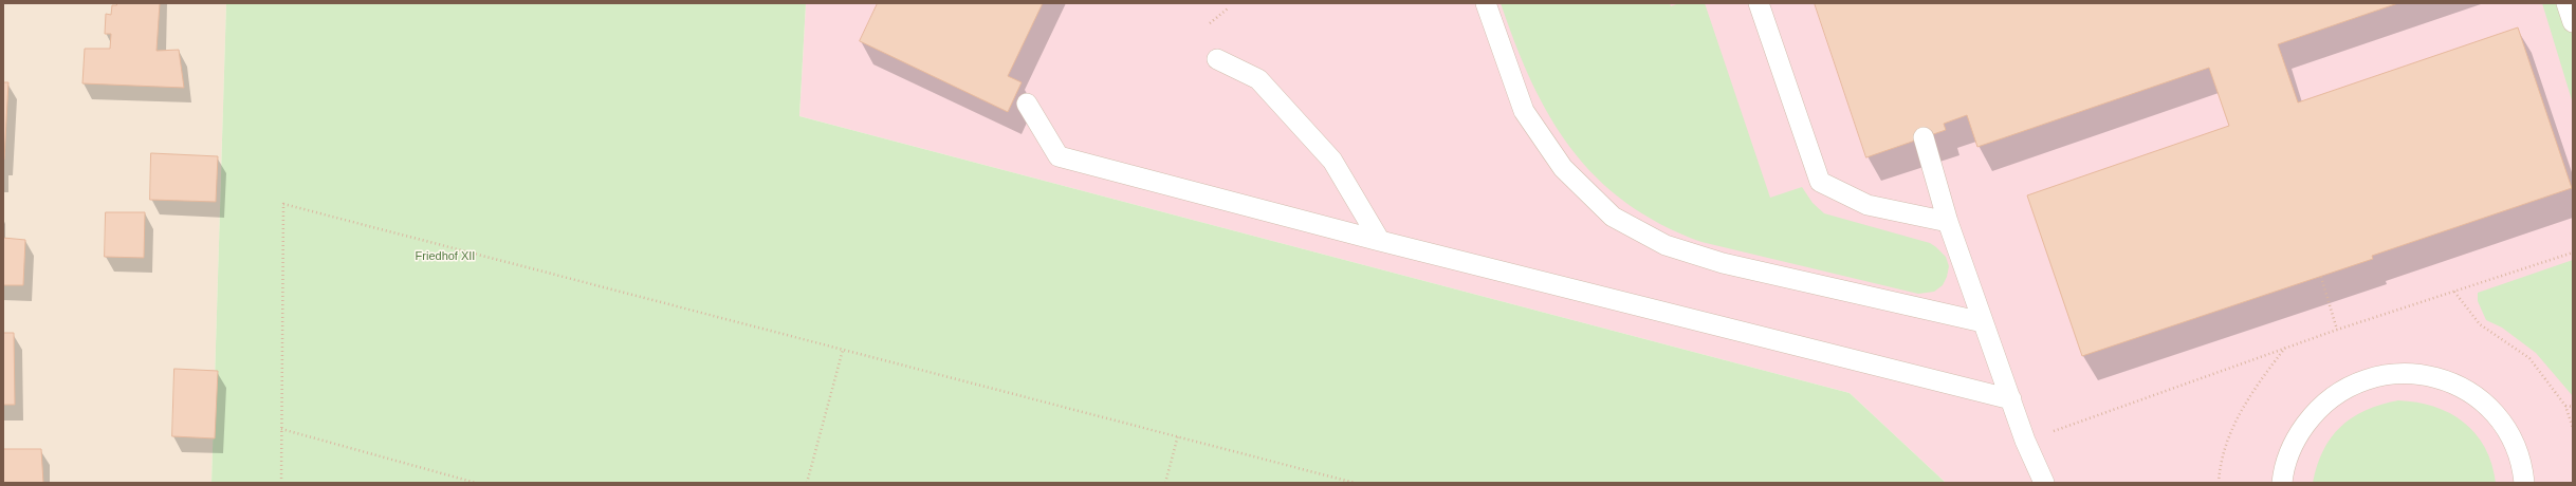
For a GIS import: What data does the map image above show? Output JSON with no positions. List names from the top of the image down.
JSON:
{
  "parks": ["Friedhof XII"]
}
